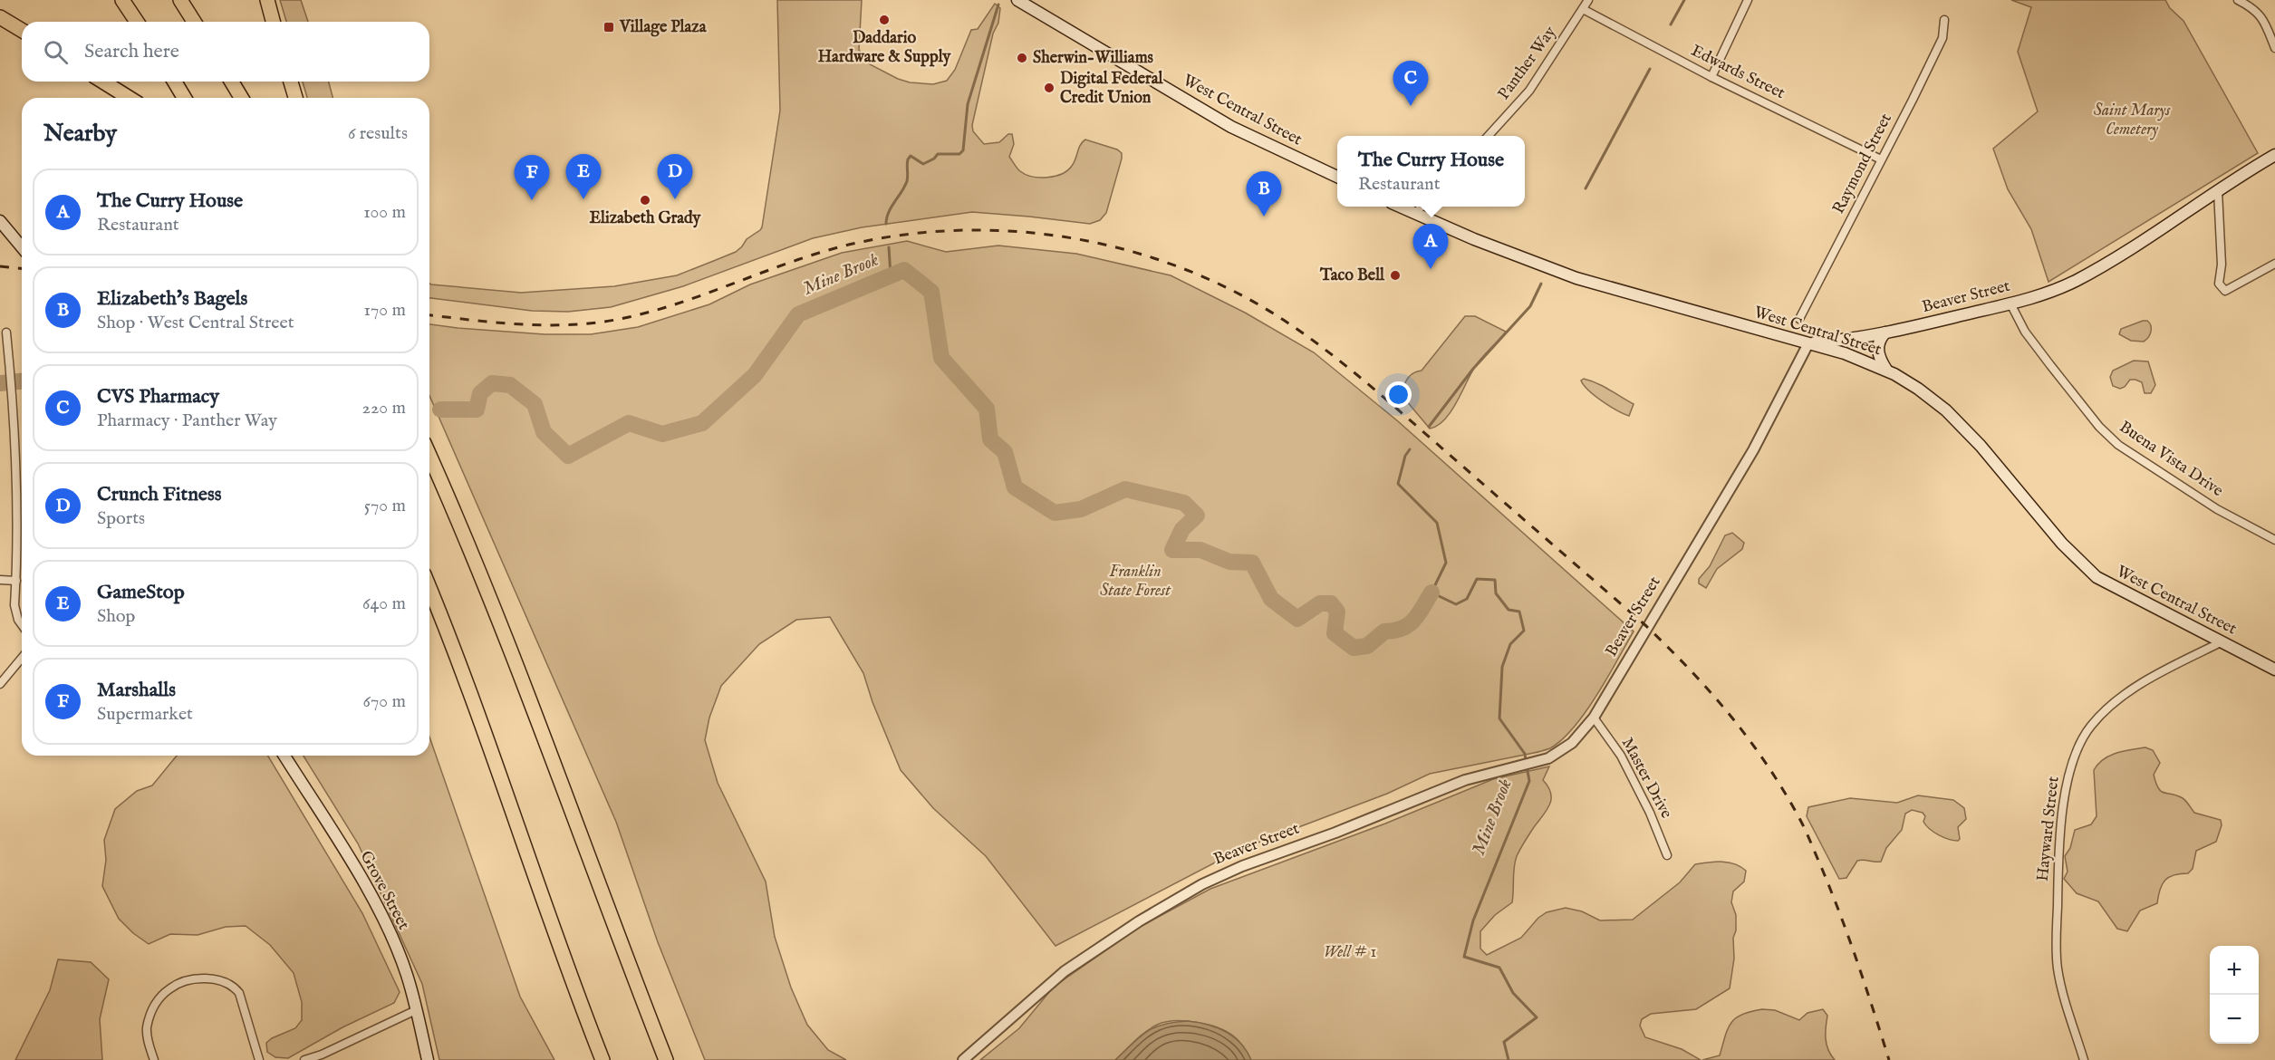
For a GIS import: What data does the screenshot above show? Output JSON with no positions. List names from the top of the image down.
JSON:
{
  "streets": {
    "main road": ["West Central Street", "Beaver Street", "Grove Street"],
    "street": [
      "Panther Way",
      "Edwards Street",
      "Raymond Street",
      "Buena Vista Drive",
      "Master Drive",
      "Hayward Street"
    ]
  },
  "crossings": [
    ["Panther Way", "Edwards Street"],
    ["Edwards Street", "Raymond Street"],
    ["West Central Street", "Beaver Street"],
    ["West Central Street", "Hayward Street"],
    ["Beaver Street", "Buena Vista Drive"],
    ["Beaver Street", "Master Drive"]
  ],
  "water": ["Mine Brook"],
  "parks": ["Saint Marys Cemetery", "Franklin State Forest", "Well # 1"],
  "places": {
    "other": [
      "Daddario Hardware & Supply",
      "Sherwin-Williams",
      "Digital Federal Credit Union",
      "Elizabeth Grady",
      "Taco Bell"
    ],
    "transit": ["Village Plaza"]
  },
  "page": {
    "search": "Search here",
    "pins": [
      "C",
      "D",
      "E",
      "F",
      "B",
      "A"
    ],
    "heading": ["Nearby", "6 results"],
    "popup": ["The Curry House", "Restaurant"],
    "list": [
      {
        "mark": "A",
        "name": "The Curry House",
        "note": "Restaurant",
        "value": "100 m"
      },
      {
        "mark": "B",
        "name": "Elizabeth's Bagels",
        "note": "Shop · West Central Street",
        "value": "170 m"
      },
      {
        "mark": "C",
        "name": "CVS Pharmacy",
        "note": "Pharmacy · Panther Way",
        "value": "220 m"
      },
      {
        "mark": "D",
        "name": "Crunch Fitness",
        "note": "Sports",
        "value": "570 m"
      },
      {
        "mark": "E",
        "name": "GameStop",
        "note": "Shop",
        "value": "640 m"
      },
      {
        "mark": "F",
        "name": "Marshalls",
        "note": "Supermarket",
        "value": "670 m"
      }
    ],
    "map_buttons": ["+", "−"]
  }
}
